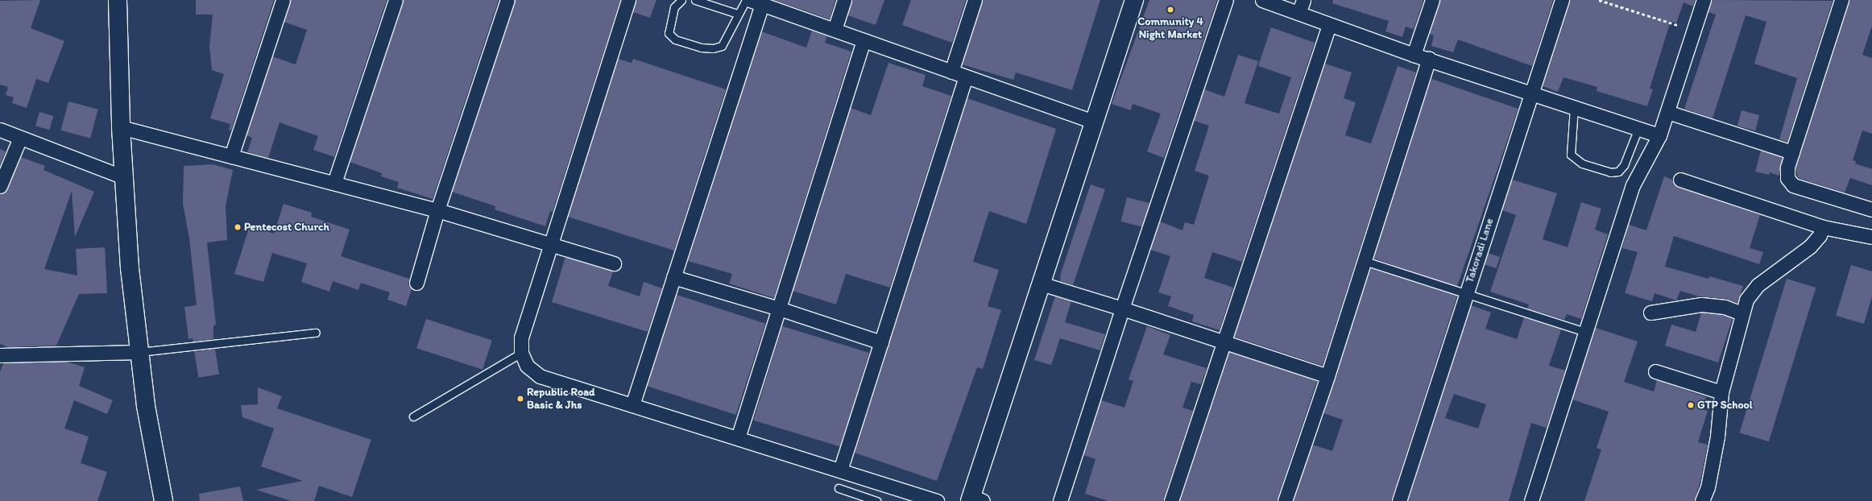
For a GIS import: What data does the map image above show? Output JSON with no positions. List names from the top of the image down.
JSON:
{
  "streets": {
    "street": ["Takoradi Lane"]
  },
  "places": [
    "Community 4 Night Market",
    "Pentecost Church",
    "Republic Road Basic & Jhs",
    "GTP School"
  ]
}
